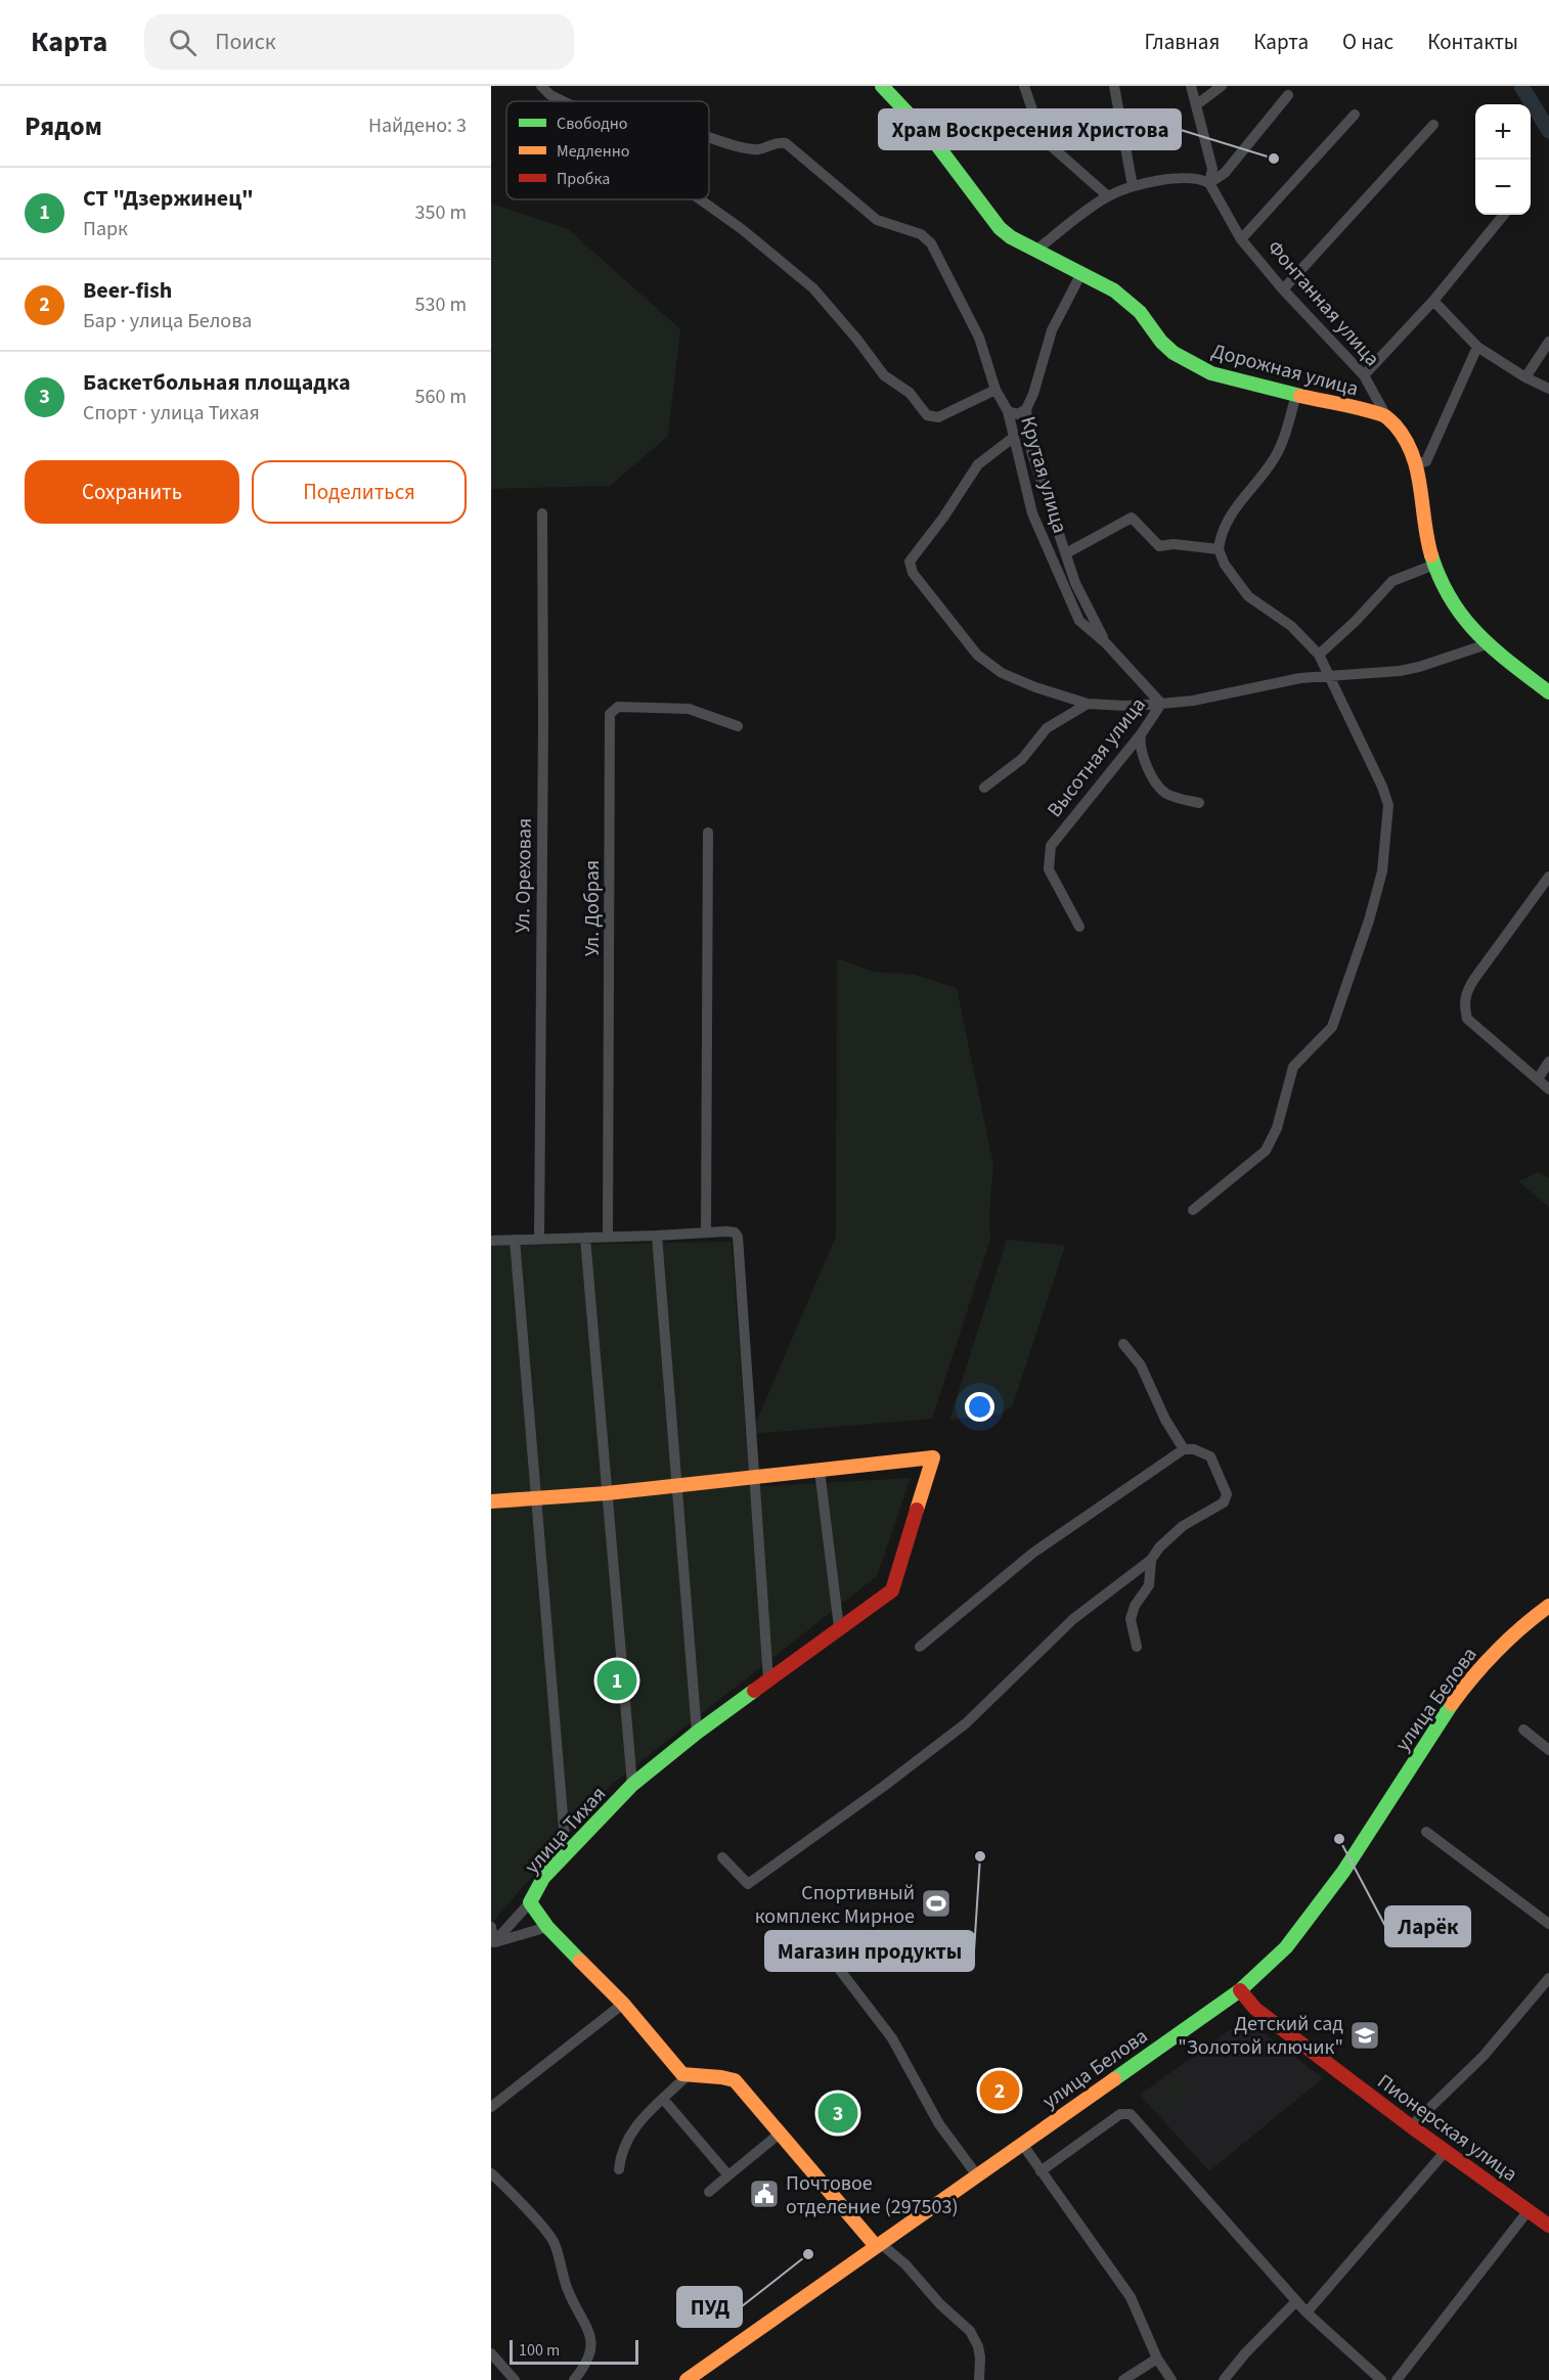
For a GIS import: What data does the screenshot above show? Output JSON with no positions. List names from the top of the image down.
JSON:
{
  "streets": {
    "main road": [
      "Фонтанная улица",
      "Дорожная улица",
      "улица Белова",
      "улица Тихая",
      "Пионерская улица"
    ],
    "street": [
      "Крутая улица",
      "Высотная улица",
      "Ул. Ореховая",
      "Ул. Добрая"
    ]
  },
  "crossings": [
    ["Фонтанная улица", "Дорожная улица"],
    ["Крутая улица", "Высотная улица"],
    ["улица Белова", "Пионерская улица"]
  ],
  "places": {
    "other": [
      "Храм Воскресения Христова",
      "Ларёк",
      "Магазин продукты",
      "ПУД"
    ],
    "sports": ["Спортивный комплекс Мирное"],
    "school or university": ["Детский сад \"Золотой ключик\""],
    "public building": ["Почтовое отделение (297503)"]
  },
  "legend": ["Свободно", "Медленно", "Пробка"],
  "scale_bar": "100 m",
  "page": {
    "header": "Карта",
    "search": "Поиск",
    "nav": [
      "Главная",
      "Карта",
      "О нас",
      "Контакты"
    ],
    "heading": ["Рядом", "Найдено: 3"],
    "map_buttons": ["+", "−"],
    "list": [
      {
        "mark": "1",
        "name": "СТ \"Дзержинец\"",
        "note": "Парк",
        "value": "350 m"
      },
      {
        "mark": "2",
        "name": "Beer-fish",
        "note": "Бар · улица Белова",
        "value": "530 m"
      },
      {
        "mark": "3",
        "name": "Баскетбольная площадка",
        "note": "Спорт · улица Тихая",
        "value": "560 m"
      }
    ],
    "buttons": ["Сохранить", "Поделиться"],
    "pins": ["1", "2", "3"],
    "scale": "100 m"
  }
}
